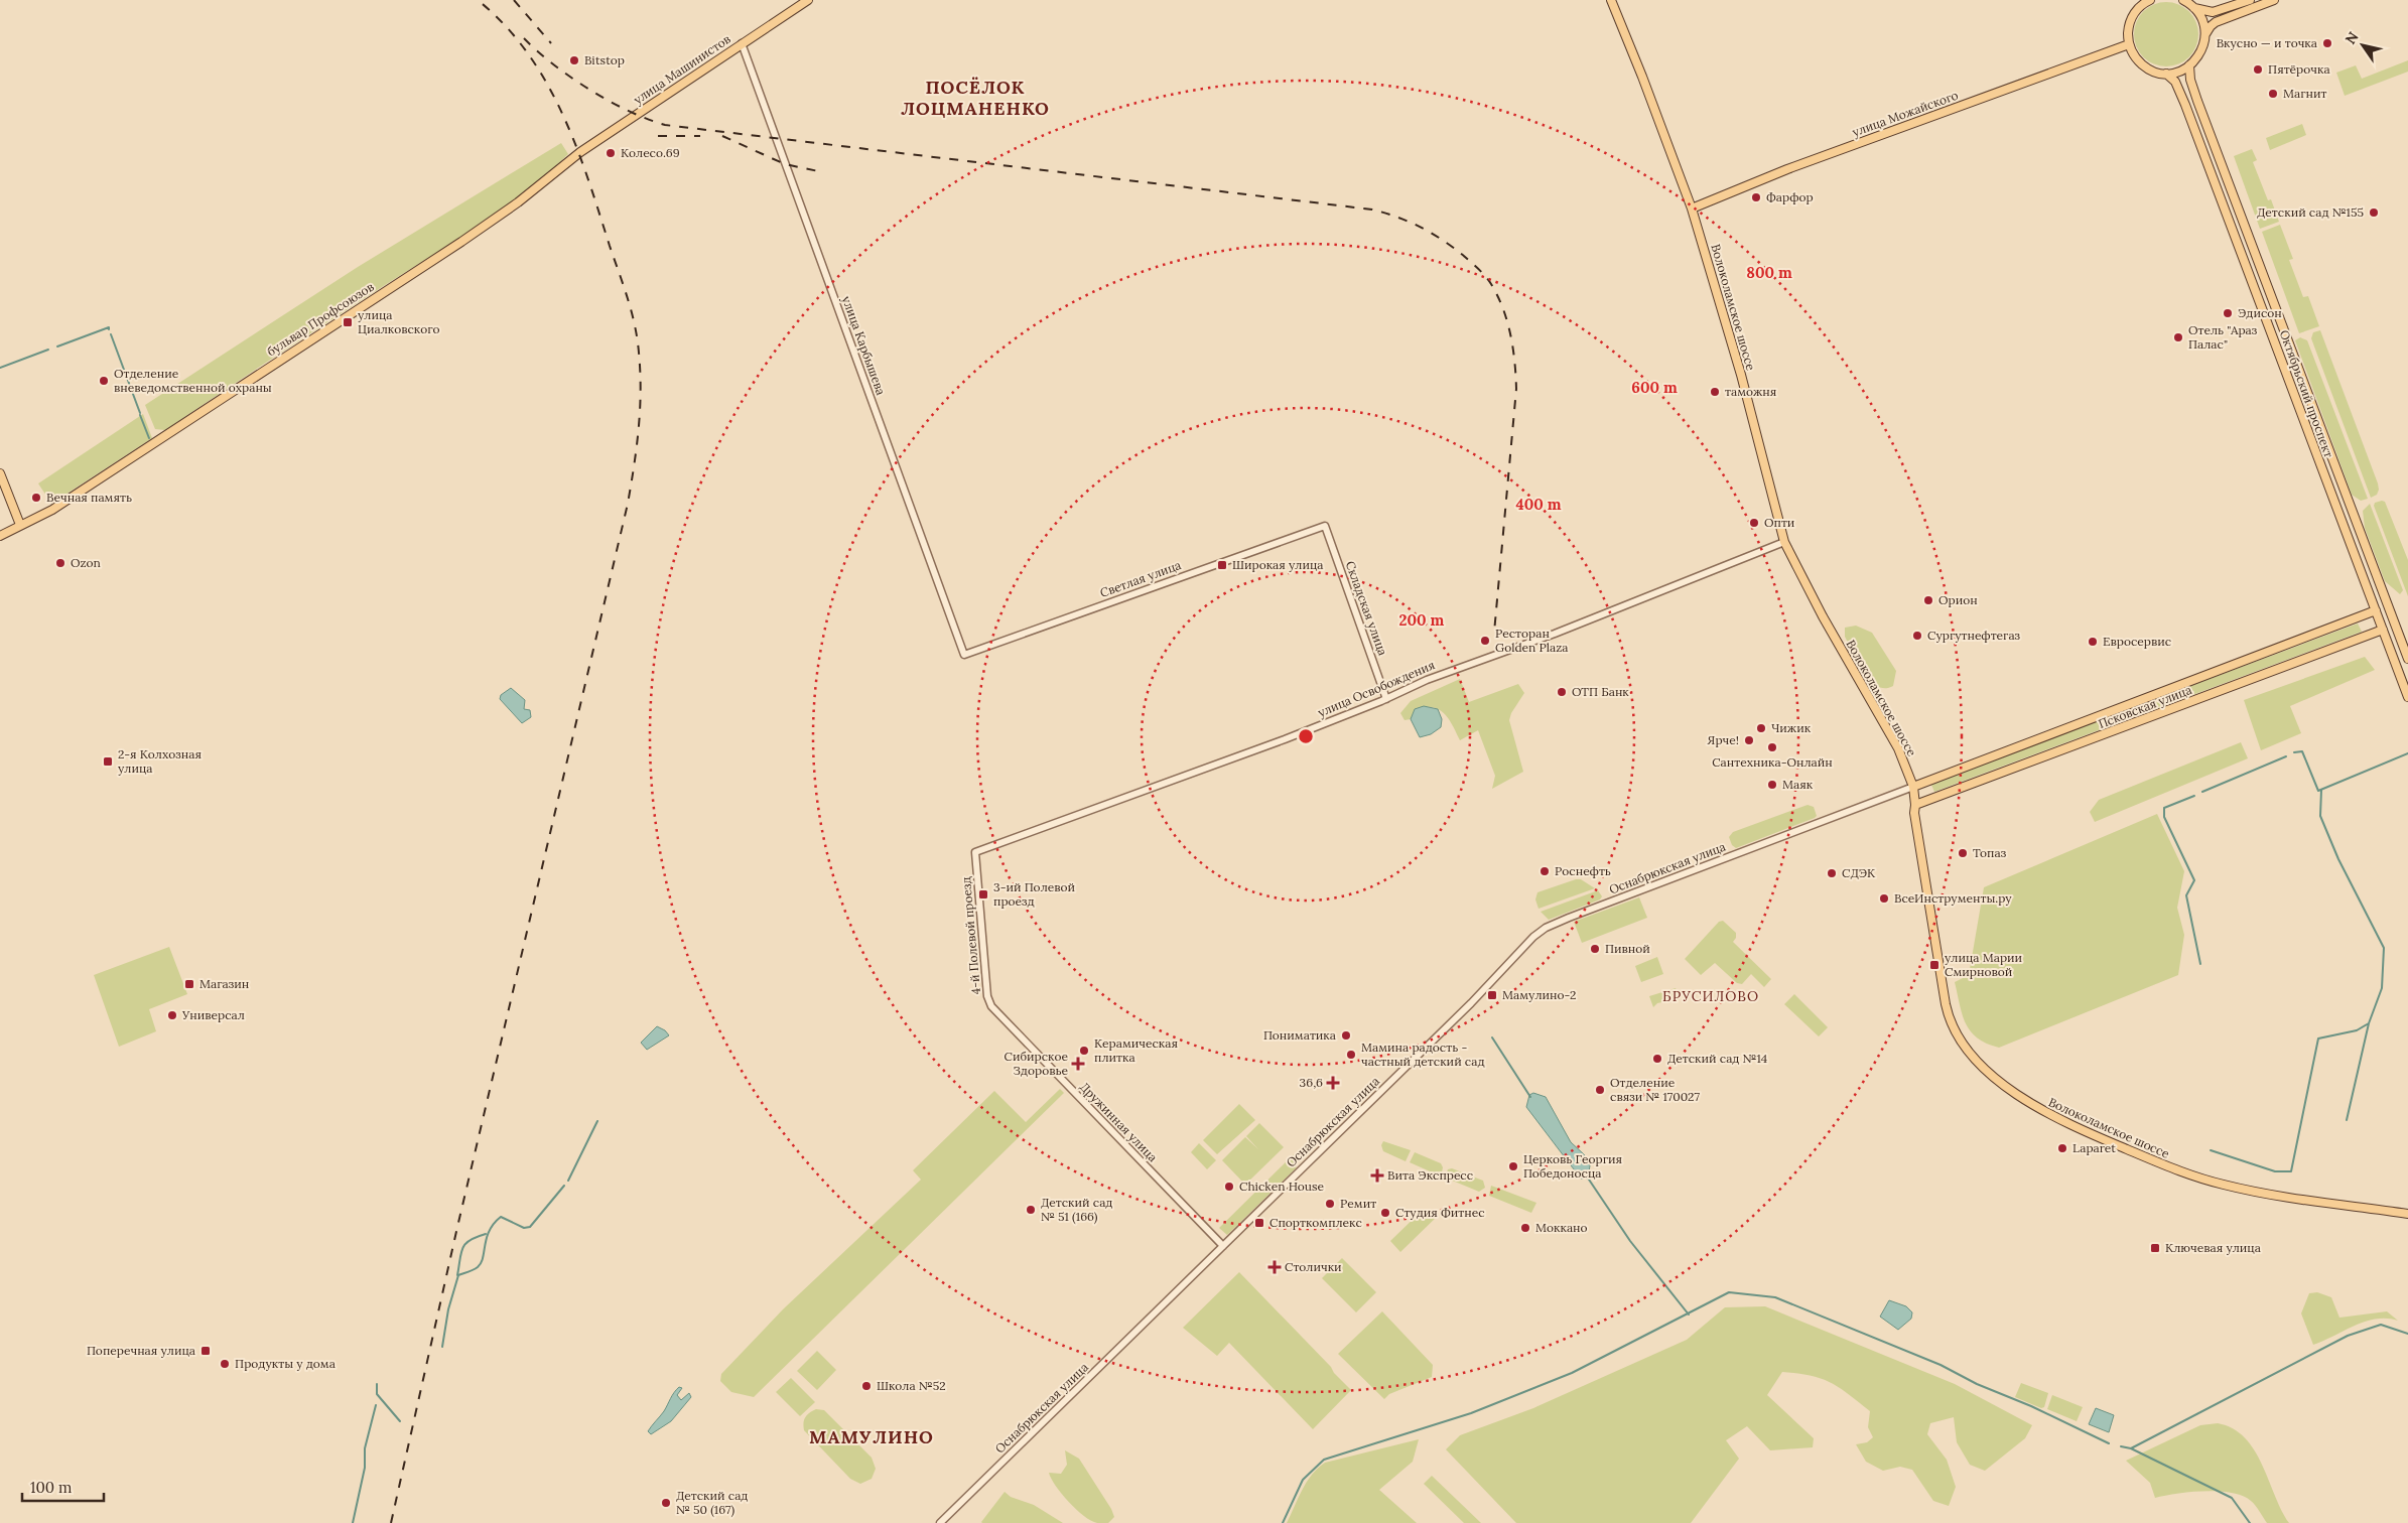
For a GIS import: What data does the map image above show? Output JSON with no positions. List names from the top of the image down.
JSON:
{
  "streets": {
    "main road": [
      "улица Машинистов",
      "улица Можайского",
      "Волоколамское шоссе",
      "бульвар Профсоюзов",
      "Октябрьский проспект",
      "Псковская улица"
    ],
    "street": [
      "улица Карбышева",
      "Светлая улица",
      "Складская улица",
      "улица Освобождения",
      "Оснабрюкская улица",
      "4-й Полевой проезд",
      "Дружинная улица"
    ]
  },
  "crossings": [
    ["улица Машинистов", "бульвар Профсоюзов"],
    ["улица Машинистов", "улица Карбышева"],
    ["улица Можайского", "Волоколамское шоссе"],
    ["Волоколамское шоссе", "улица Освобождения"],
    ["Волоколамское шоссе", "Псковская улица"],
    ["Волоколамское шоссе", "Оснабрюкская улица"],
    ["улица Карбышева", "Светлая улица"],
    ["Октябрьский проспект", "Псковская улица"],
    ["Светлая улица", "Складская улица"],
    ["Складская улица", "улица Освобождения"],
    ["улица Освобождения", "4-й Полевой проезд"],
    ["Псковская улица", "Оснабрюкская улица"],
    ["Оснабрюкская улица", "Дружинная улица"],
    ["4-й Полевой проезд", "Дружинная улица"]
  ],
  "districts": ["ПОСЁЛОК ЛОЦМАНЕНКО", "БРУСИЛОВО", "МАМУЛИНО"],
  "places": {
    "other": [
      "Вкусно — и точка",
      "Bitstop",
      "Пятёрочка",
      "Магнит",
      "Колесо.69",
      "Фарфор",
      "Детский сад №155",
      "Эдисон",
      "Отель \"Араз Палас\"",
      "Отделение вневедомственной охраны",
      "таможня",
      "Вечная память",
      "Опти",
      "Ozon",
      "Орион",
      "Сургутнефтегаз",
      "Ресторан Golden Plaza",
      "Евросервис",
      "ОТП Банк",
      "Чижик",
      "Ярче!",
      "Сантехника-Онлайн",
      "Маяк",
      "Топаз",
      "Роснефть",
      "СДЭК",
      "ВсеИнструменты.ру",
      "Пивной",
      "Универсал",
      "Пониматика",
      "Керамическая плитка",
      "Мамина радость - частный детский сад",
      "Детский сад №14",
      "Отделение связи № 170027",
      "Laparet",
      "Церковь Георгия Победоносца",
      "Chicken House",
      "Ремит",
      "Детский сад № 51 (166)",
      "Студия Фитнес",
      "Моккано",
      "Продукты у дома",
      "Школа №52",
      "Детский сад № 50 (167)"
    ],
    "transit": [
      "улица Циалковского",
      "Широкая улица",
      "2-я Колхозная улица",
      "3-ий Полевой проезд",
      "улица Марии Смирновой",
      "Магазин",
      "Мамулино-2",
      "Спорткомплекс",
      "Ключевая улица",
      "Поперечная улица"
    ],
    "health": [
      "Сибирское Здоровье",
      "36,6",
      "Вита Экспресс",
      "Столички"
    ]
  },
  "scale_bar": "100 m",
  "north": "top left",
  "rings": [
    "800 m",
    "600 m",
    "400 m",
    "200 m"
  ]
}
